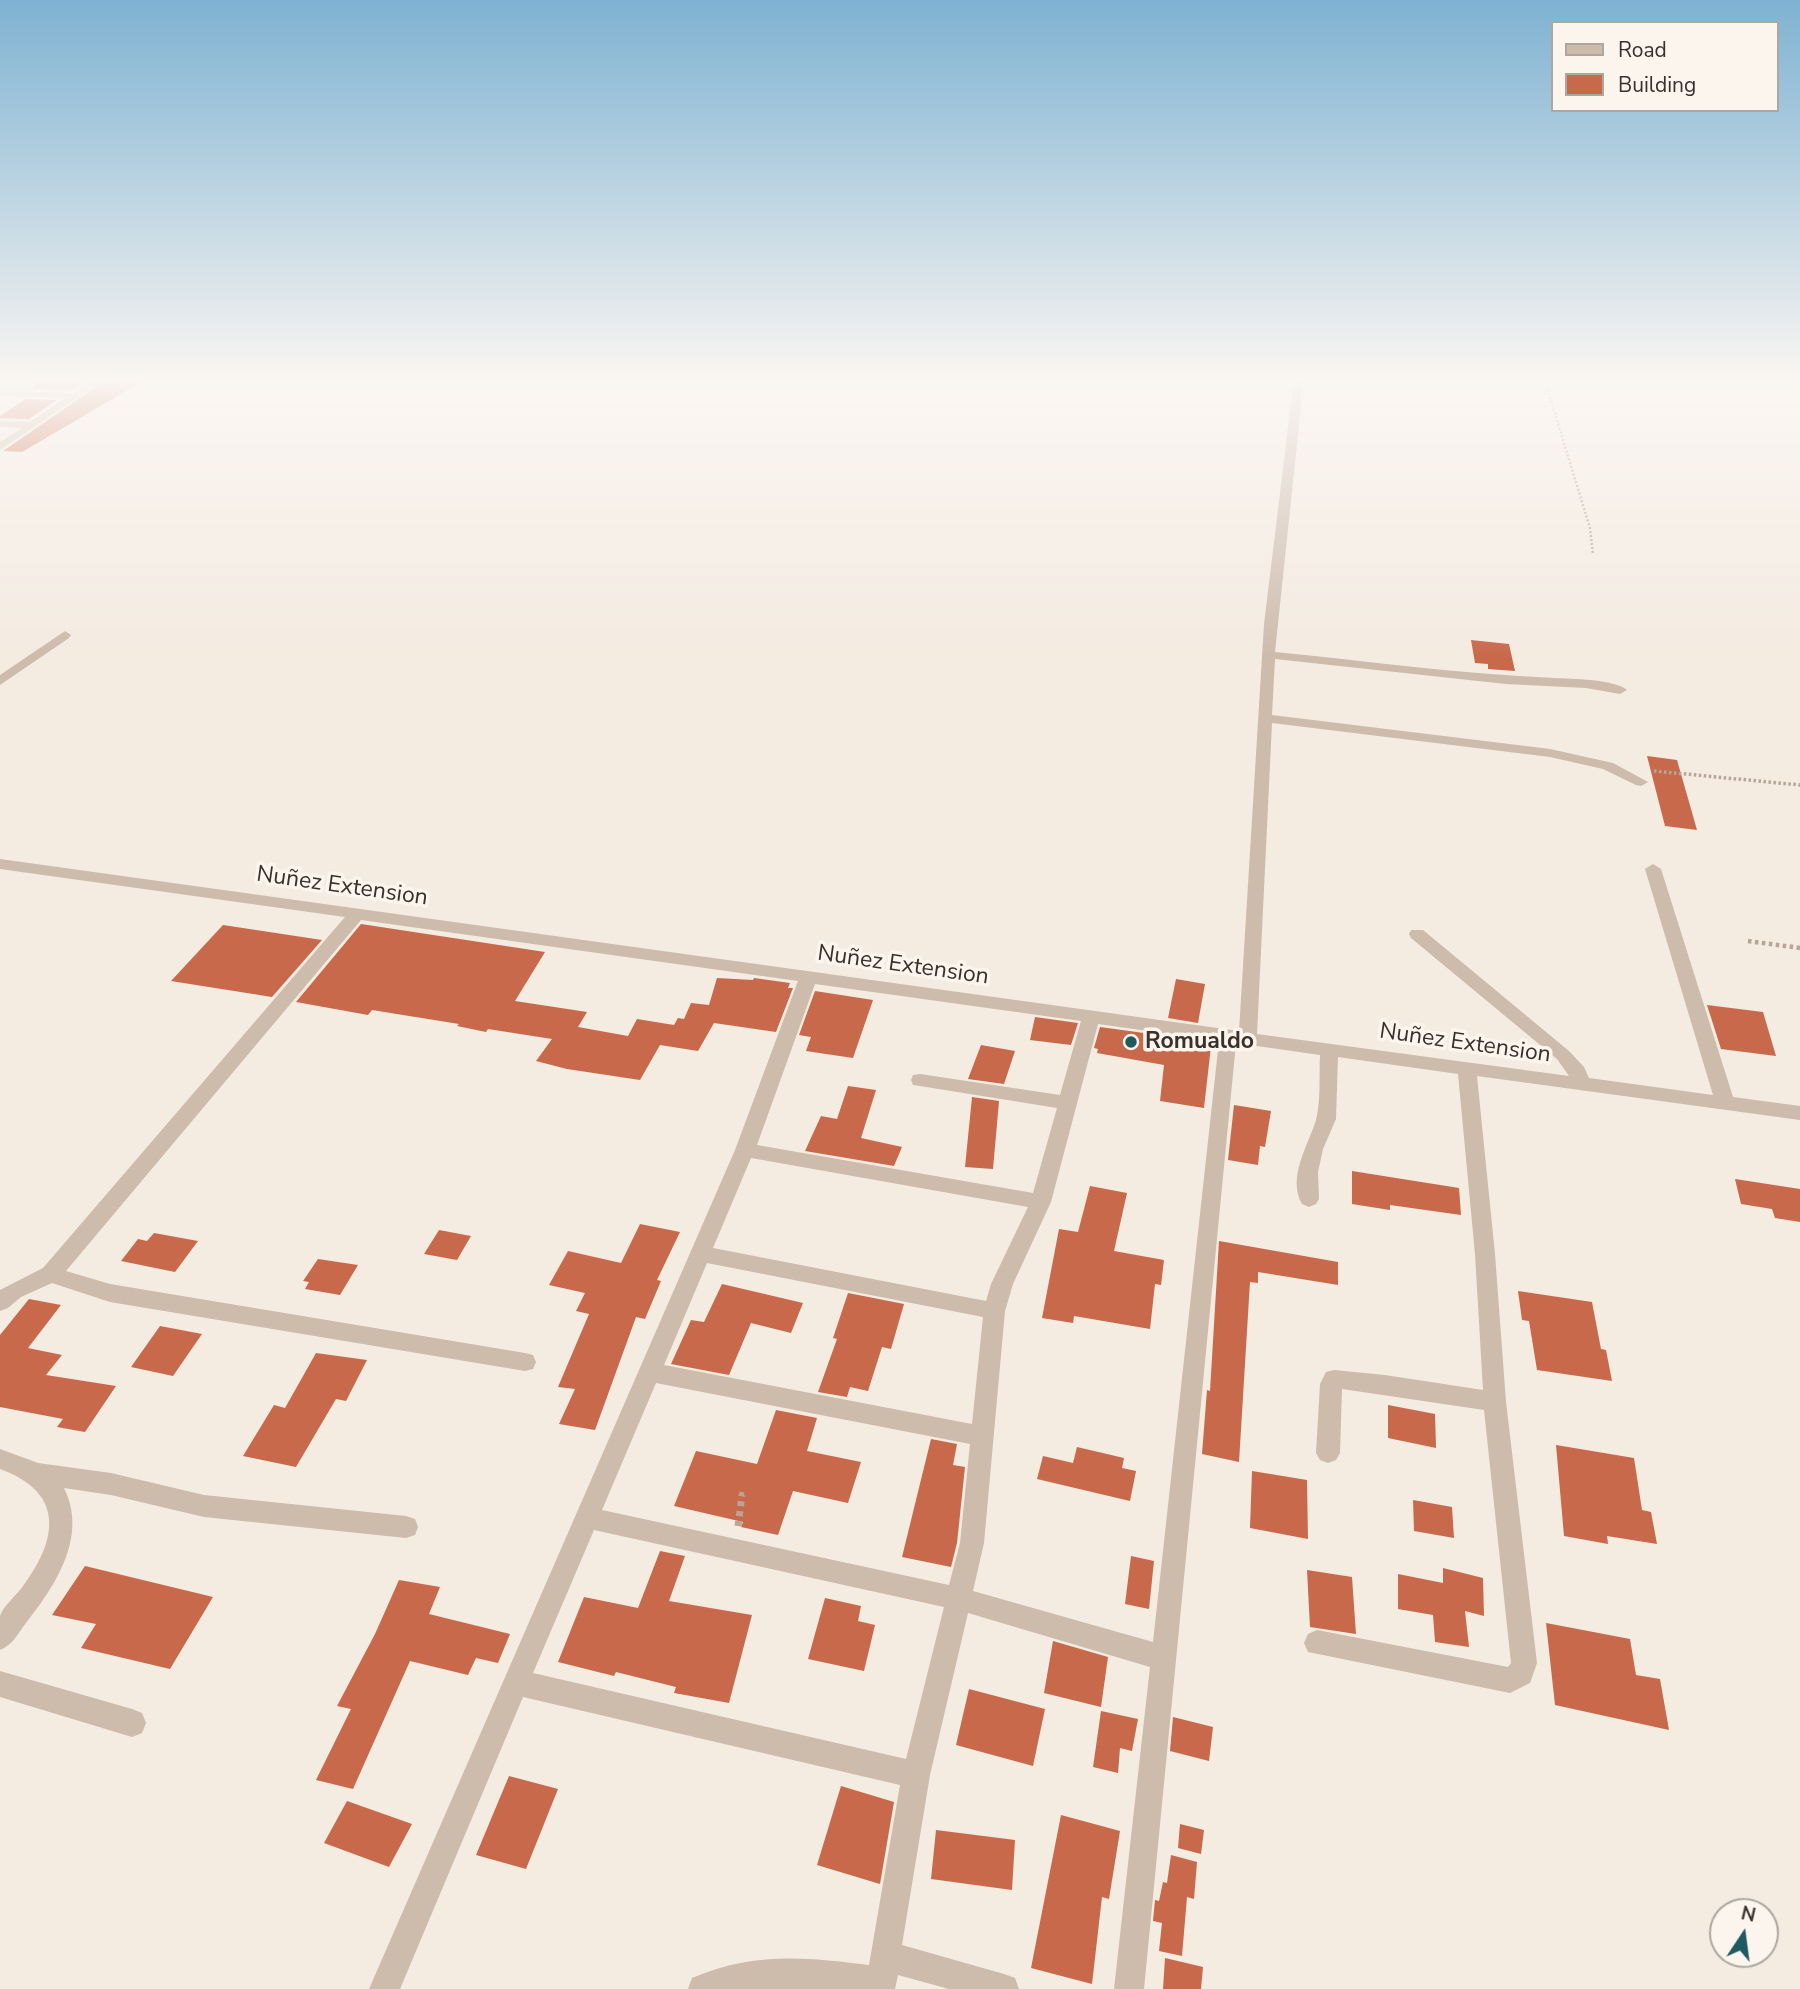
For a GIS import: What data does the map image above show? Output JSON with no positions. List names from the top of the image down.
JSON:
{
  "streets": {
    "street": ["Nuñez Extension"]
  },
  "places": ["Romualdo"],
  "legend": ["Road", "Building"],
  "north": "top"
}
